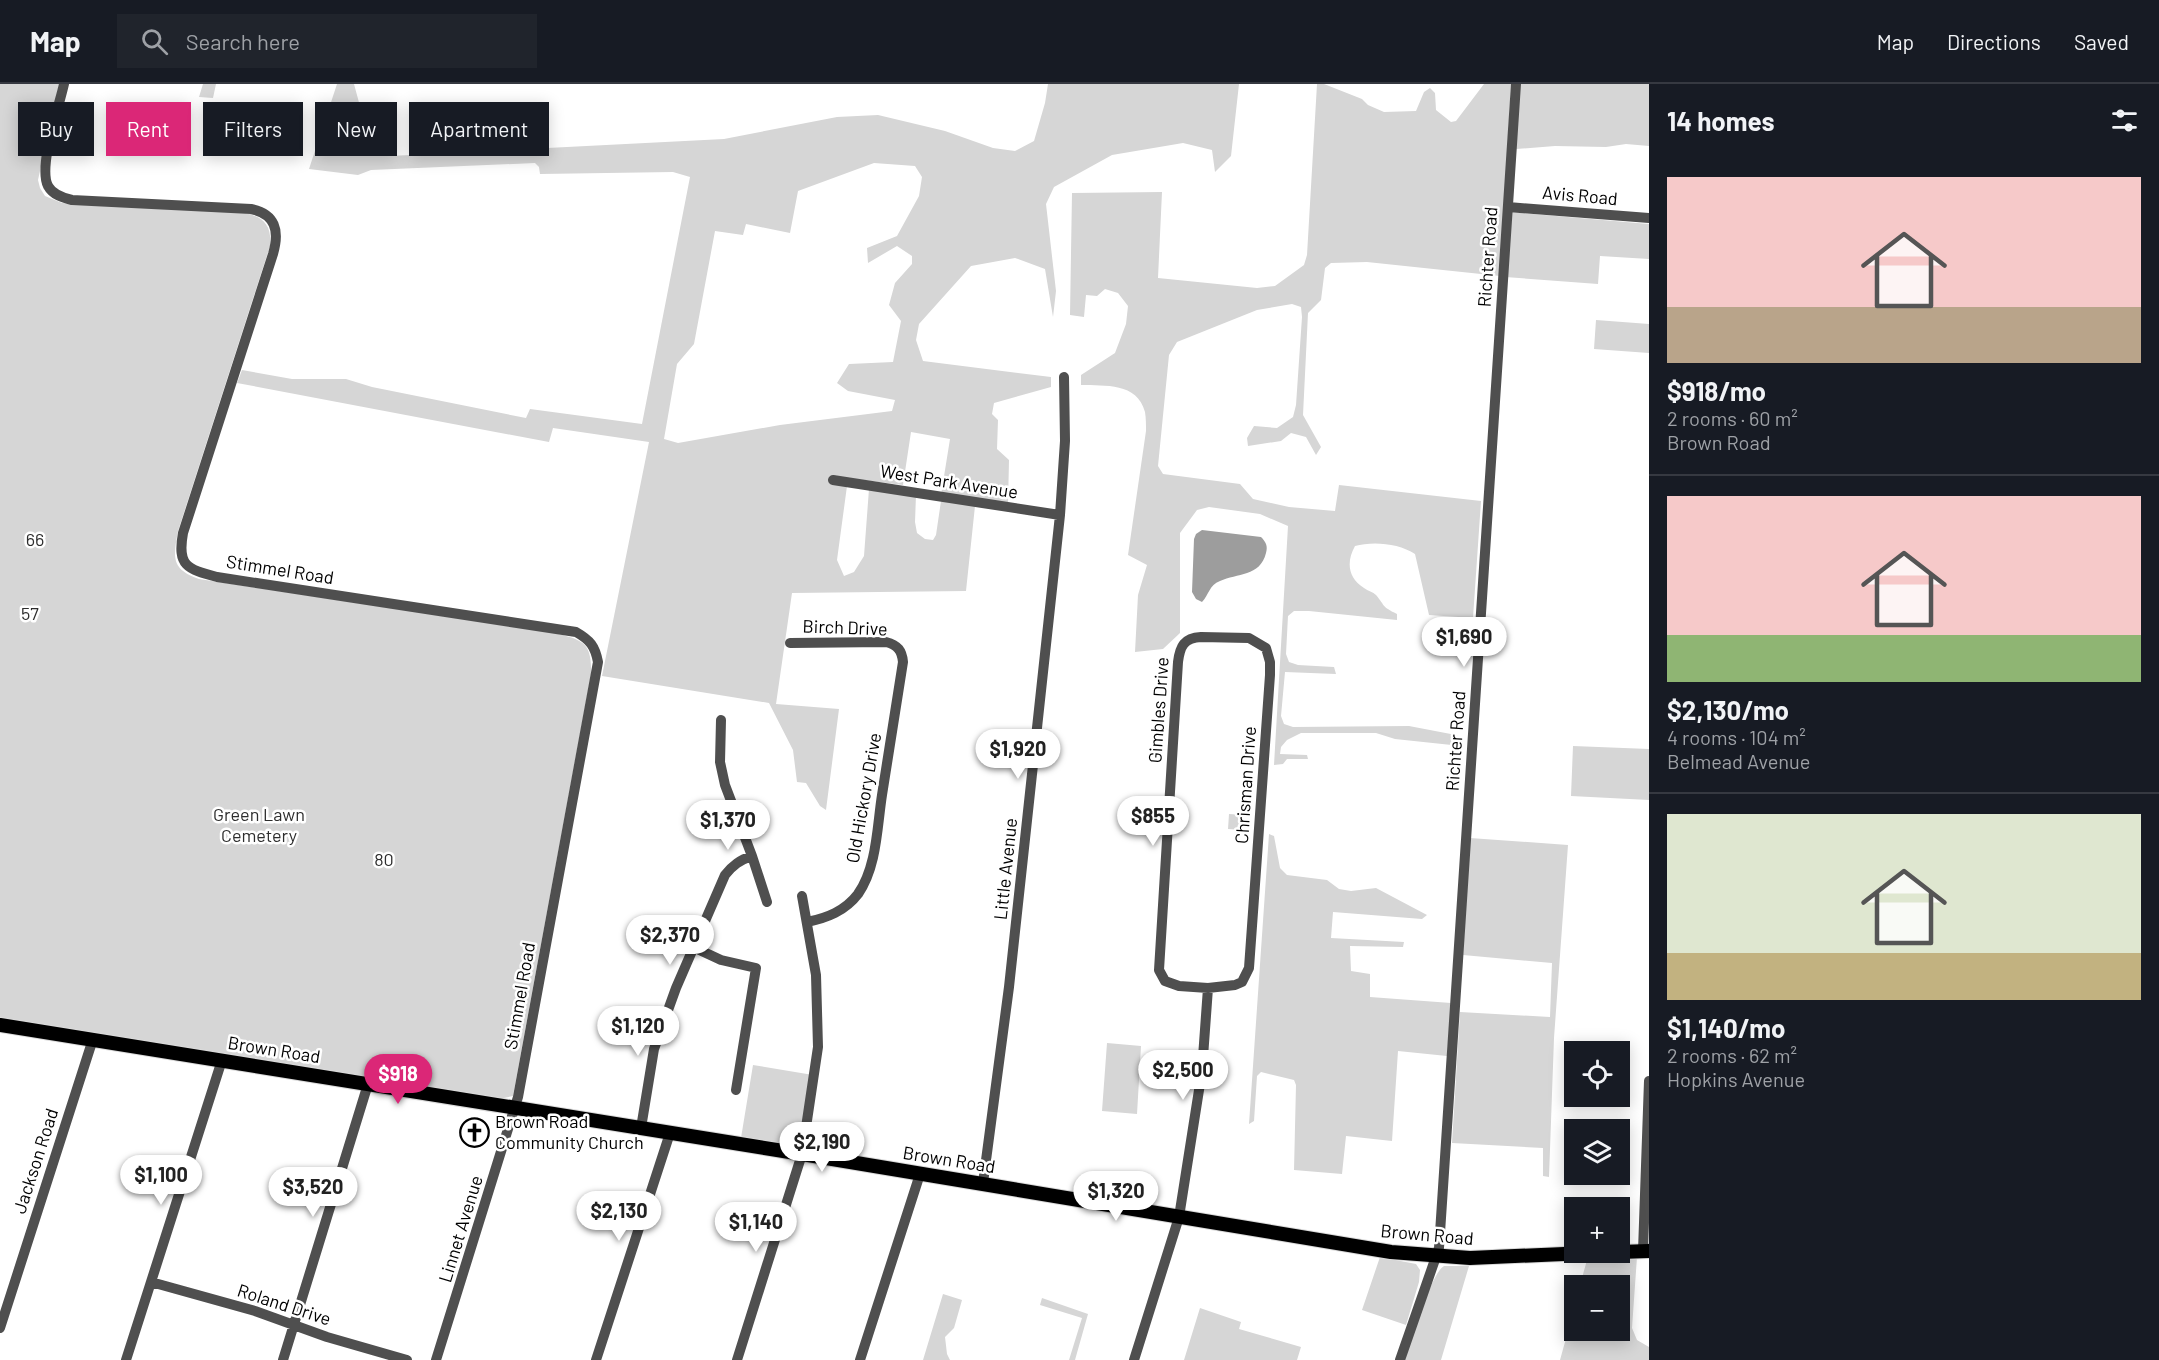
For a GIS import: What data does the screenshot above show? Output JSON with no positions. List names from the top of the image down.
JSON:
{
  "streets": {
    "main road": ["Brown Road"],
    "street": [
      "Avis Road",
      "Richter Road",
      "West Park Avenue",
      "Stimmel Road",
      "Birch Drive",
      "Gimbles Drive",
      "Chrisman Drive",
      "Old Hickory Drive",
      "Little Avenue",
      "Jackson Road",
      "Linnet Avenue",
      "Roland Drive"
    ]
  },
  "crossings": [
    ["Avis Road", "Richter Road"],
    ["Richter Road", "Brown Road"],
    ["West Park Avenue", "Little Avenue"],
    ["Stimmel Road", "Brown Road"],
    ["Stimmel Road", "Linnet Avenue"],
    ["Birch Drive", "Old Hickory Drive"],
    ["Gimbles Drive", "Chrisman Drive"],
    ["Little Avenue", "Brown Road"],
    ["Brown Road", "Jackson Road"],
    ["Brown Road", "Linnet Avenue"]
  ],
  "parks": [
    "66",
    "57",
    "Green Lawn Cemetery",
    "80"
  ],
  "places": {
    "church": ["Brown Road Community Church"]
  },
  "page": {
    "header": "Map",
    "search": "Search here",
    "nav": ["Map", "Directions", "Saved"],
    "heading": "14 homes",
    "chip": [
      "Buy",
      "Rent",
      "Filters",
      "New",
      "Apartment"
    ],
    "list": [
      {
        "name": "$918/mo",
        "note": "2 rooms · 60 m² · Brown Road"
      },
      {
        "name": "$2,130/mo",
        "note": "4 rooms · 104 m² · Belmead Avenue"
      },
      {
        "name": "$1,140/mo",
        "note": "2 rooms · 62 m² · Hopkins Avenue"
      }
    ],
    "price": [
      "$1,690",
      "$1,920",
      "$855",
      "$1,370",
      "$2,370",
      "$1,120",
      "$2,500",
      "$918",
      "$2,190",
      "$1,100",
      "$3,520",
      "$1,320",
      "$2,130",
      "$1,140"
    ],
    "map_buttons": ["+", "−"]
  }
}
